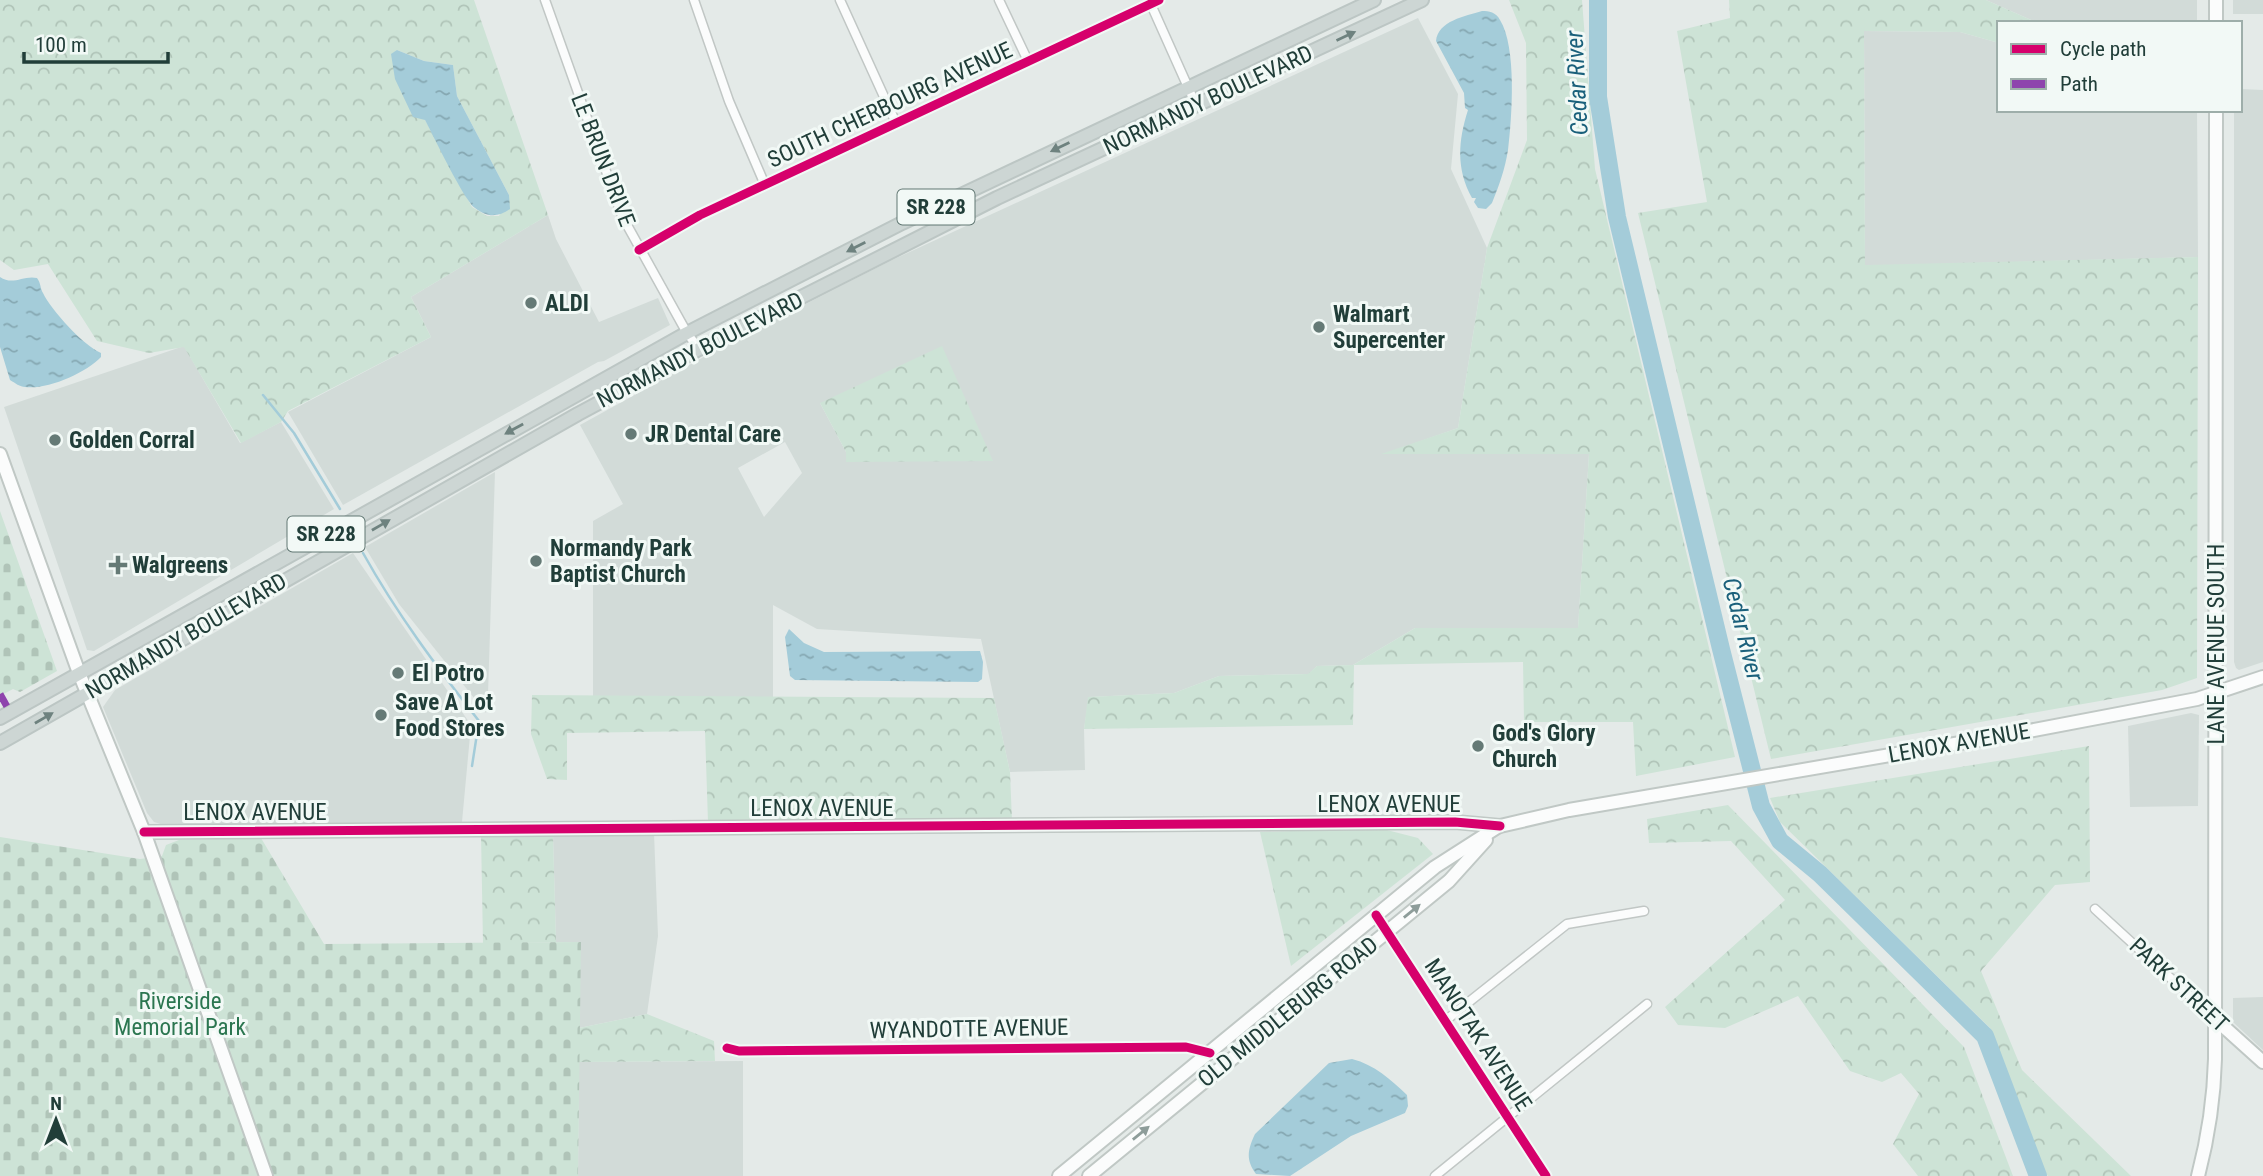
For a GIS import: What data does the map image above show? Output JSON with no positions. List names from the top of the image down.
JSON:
{
  "streets": {
    "main road": [
      "NORMANDY BOULEVARD",
      "SR 228",
      "LANE AVENUE SOUTH",
      "LENOX AVENUE",
      "PARK STREET",
      "OLD MIDDLEBURG ROAD"
    ],
    "street": [
      "SOUTH CHERBOURG AVENUE",
      "LE BRUN DRIVE",
      "WYANDOTTE AVENUE",
      "MANOTAK AVENUE"
    ]
  },
  "crossings": [
    ["NORMANDY BOULEVARD", "LE BRUN DRIVE"],
    ["SOUTH CHERBOURG AVENUE", "LE BRUN DRIVE"],
    ["LANE AVENUE SOUTH", "LENOX AVENUE"],
    ["LANE AVENUE SOUTH", "PARK STREET"],
    ["LENOX AVENUE", "OLD MIDDLEBURG ROAD"],
    ["OLD MIDDLEBURG ROAD", "WYANDOTTE AVENUE"],
    ["OLD MIDDLEBURG ROAD", "MANOTAK AVENUE"]
  ],
  "water": ["Cedar River"],
  "parks": ["Riverside Memorial Park"],
  "places": {
    "other": [
      "ALDI",
      "Walmart Supercenter",
      "JR Dental Care",
      "Golden Corral",
      "Normandy Park Baptist Church",
      "El Potro",
      "Save A Lot Food Stores",
      "God's Glory Church"
    ],
    "health": ["Walgreens"]
  },
  "legend": ["Cycle path", "Path"],
  "scale_bar": "100 m",
  "north": "top"
}
